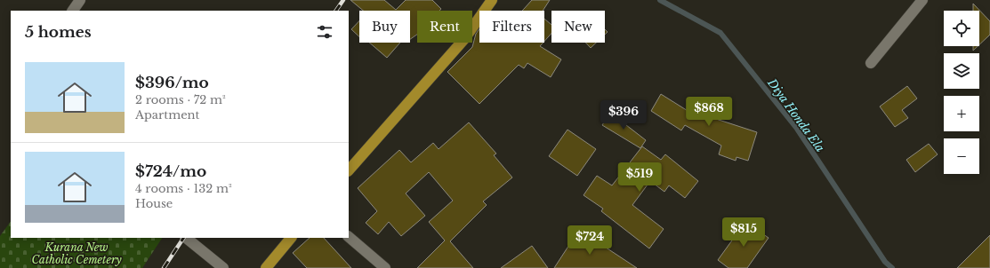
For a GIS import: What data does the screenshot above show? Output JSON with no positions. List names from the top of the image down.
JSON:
{
  "water": ["Diya Honda Ela"],
  "parks": ["Kurana New Catholic Cemetery"],
  "page": {
    "map_buttons": ["+", "−"],
    "chip": [
      "Buy",
      "Rent",
      "Filters",
      "New"
    ],
    "heading": "5 homes",
    "list": [
      {
        "name": "$396/mo",
        "note": "2 rooms · 72 m² · Apartment"
      },
      {
        "name": "$724/mo",
        "note": "4 rooms · 132 m² · House"
      }
    ],
    "price": [
      "$868",
      "$396",
      "$519",
      "$815",
      "$724"
    ]
  }
}
